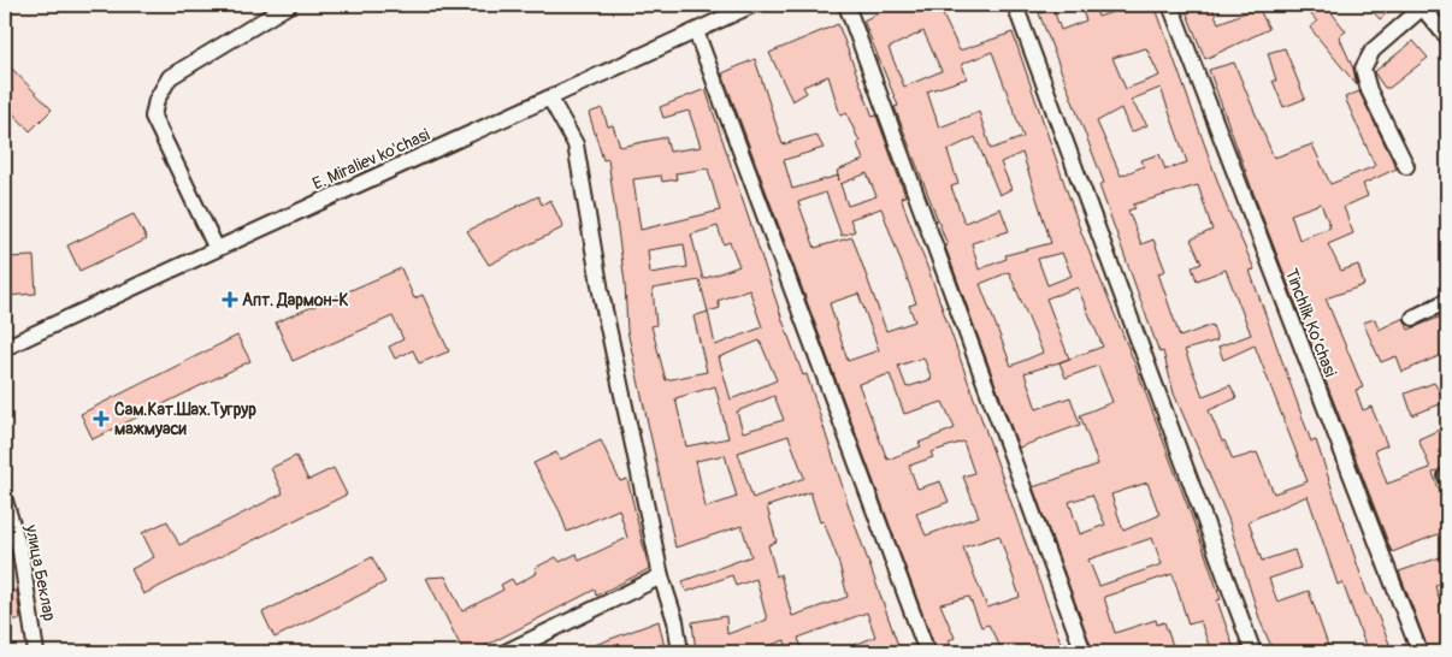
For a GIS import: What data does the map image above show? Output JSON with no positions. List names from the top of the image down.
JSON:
{
  "streets": {
    "street": ["E. Miraliev ko'chasi", "Tinchlik Ko’chasi", "улица Беклар"]
  },
  "places": {
    "health": ["Апт. Дармон-К", "Сам.Кат.Шах.Тугрур мажмуаси"]
  }
}
